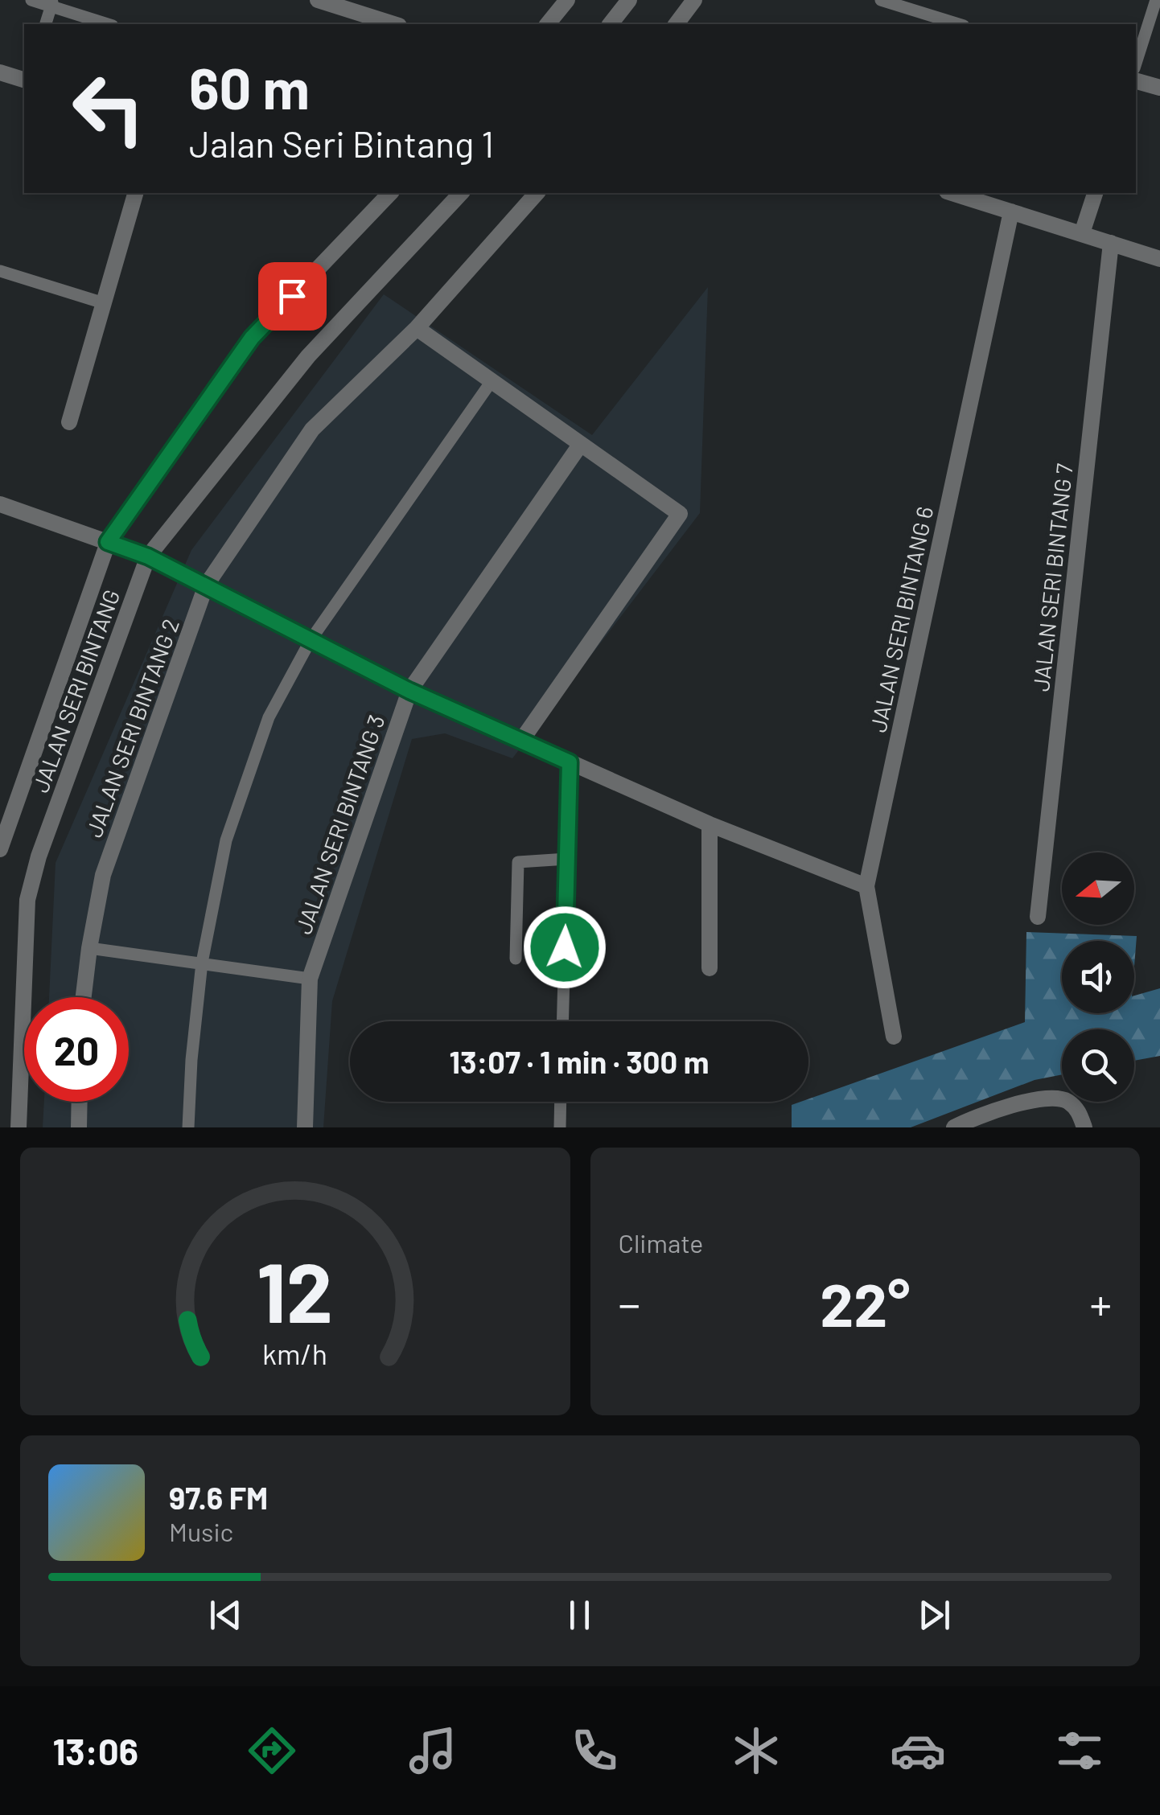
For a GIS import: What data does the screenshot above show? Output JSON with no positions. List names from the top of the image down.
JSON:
{
  "streets": {
    "street": [
      "JALAN SERI BINTANG 7",
      "JALAN SERI BINTANG 6",
      "JALAN SERI BINTANG",
      "JALAN SERI BINTANG 2",
      "JALAN SERI BINTANG 3"
    ]
  },
  "north": "left",
  "page": {
    "turn": ["60 m", "Jalan Seri Bintang 1"],
    "limit": "20",
    "trip": "13:07 · 1 min · 300 m",
    "tile": "Climate",
    "heat": ["−", "22°", "+"],
    "song": ["97.6 FM", "Music"],
    "tabs": "13:06",
    "gauge": ["12", "km/h"]
  }
}
